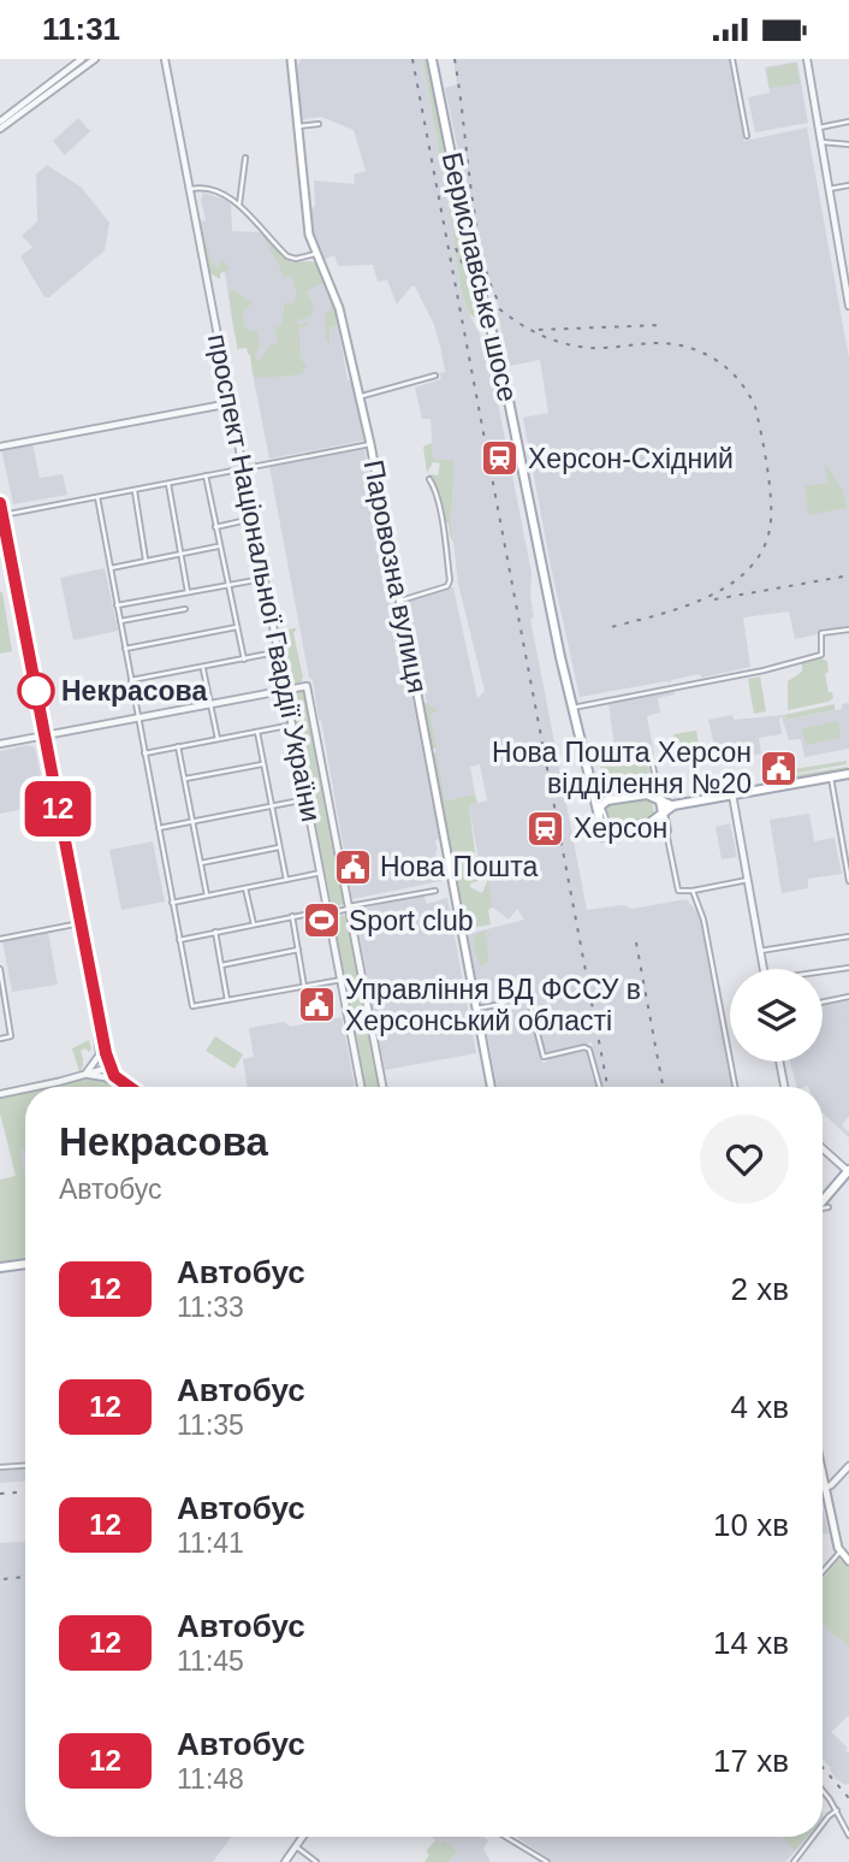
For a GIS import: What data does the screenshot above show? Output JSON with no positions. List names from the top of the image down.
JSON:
{
  "streets": {
    "main road": ["Бериславське шосе", "Паровозна вулиця"],
    "street": ["проспект Національної Гвардії України"]
  },
  "places": {
    "station": ["Херсон-Східний", "Херсон"],
    "other": ["Некрасова"],
    "public building": ["Нова Пошта Херсон відділення №20", "Нова Пошта", "Управління ВД ФССУ в Херсонський області"],
    "sports": ["Sport club"]
  },
  "lines": ["bus line 12"],
  "page": {
    "status": "11:31",
    "on_map": "12",
    "heading": ["Некрасова", "Автобус"],
    "list": [
      {
        "mark": "12",
        "name": "Автобус",
        "note": "11:33",
        "value": "2 хв"
      },
      {
        "mark": "12",
        "name": "Автобус",
        "note": "11:35",
        "value": "4 хв"
      },
      {
        "mark": "12",
        "name": "Автобус",
        "note": "11:41",
        "value": "10 хв"
      },
      {
        "mark": "12",
        "name": "Автобус",
        "note": "11:45",
        "value": "14 хв"
      },
      {
        "mark": "12",
        "name": "Автобус",
        "note": "11:48",
        "value": "17 хв"
      }
    ]
  }
}
